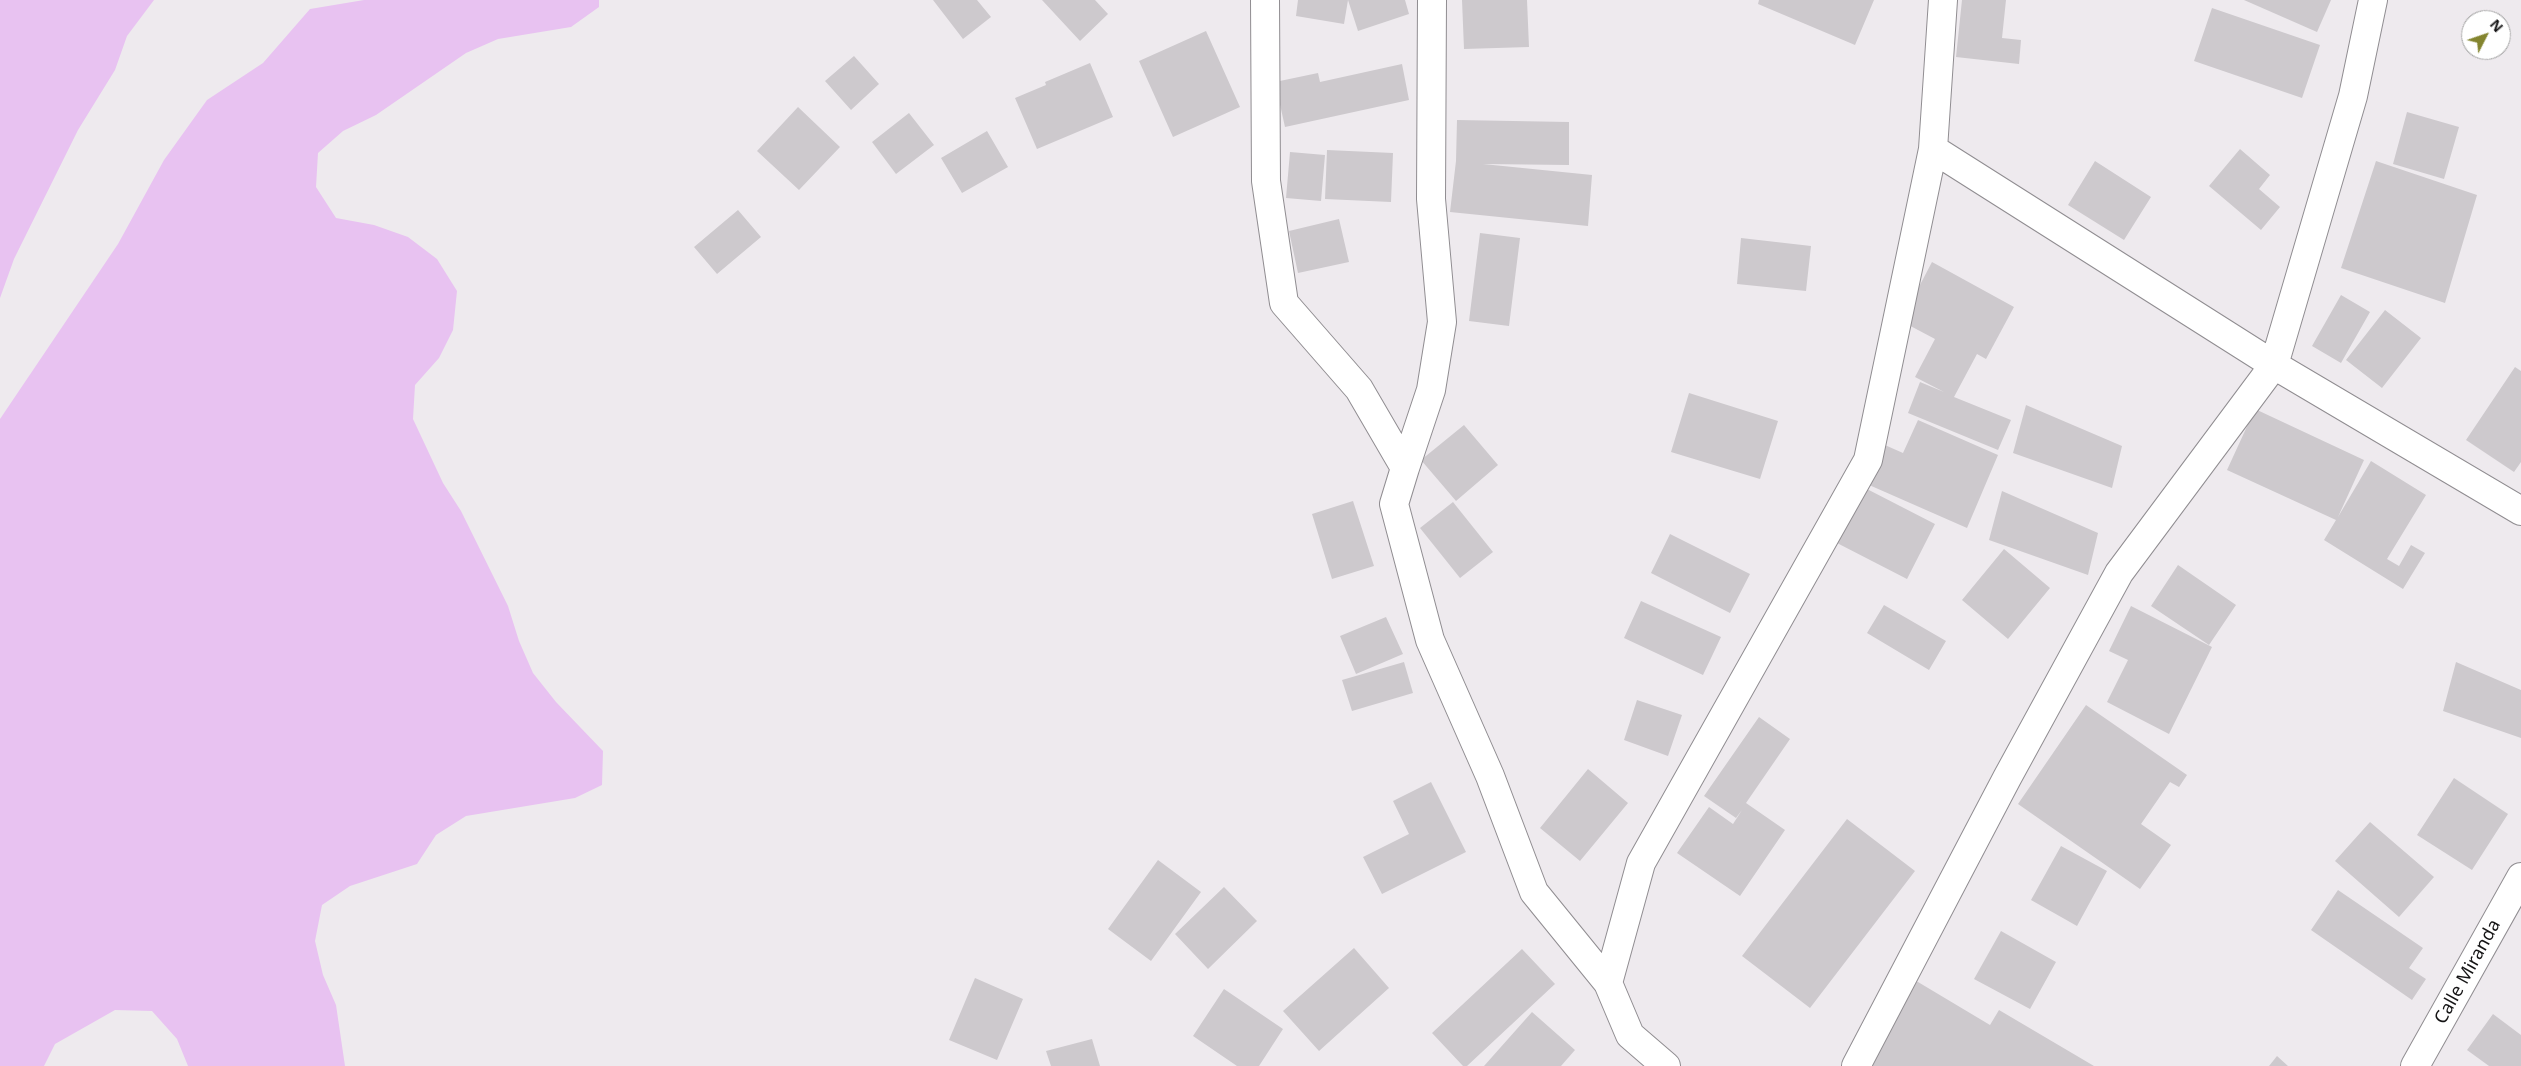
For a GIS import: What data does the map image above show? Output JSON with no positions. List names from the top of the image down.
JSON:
{
  "streets": {
    "street": ["Calle Miranda"]
  },
  "north": "top right"
}
